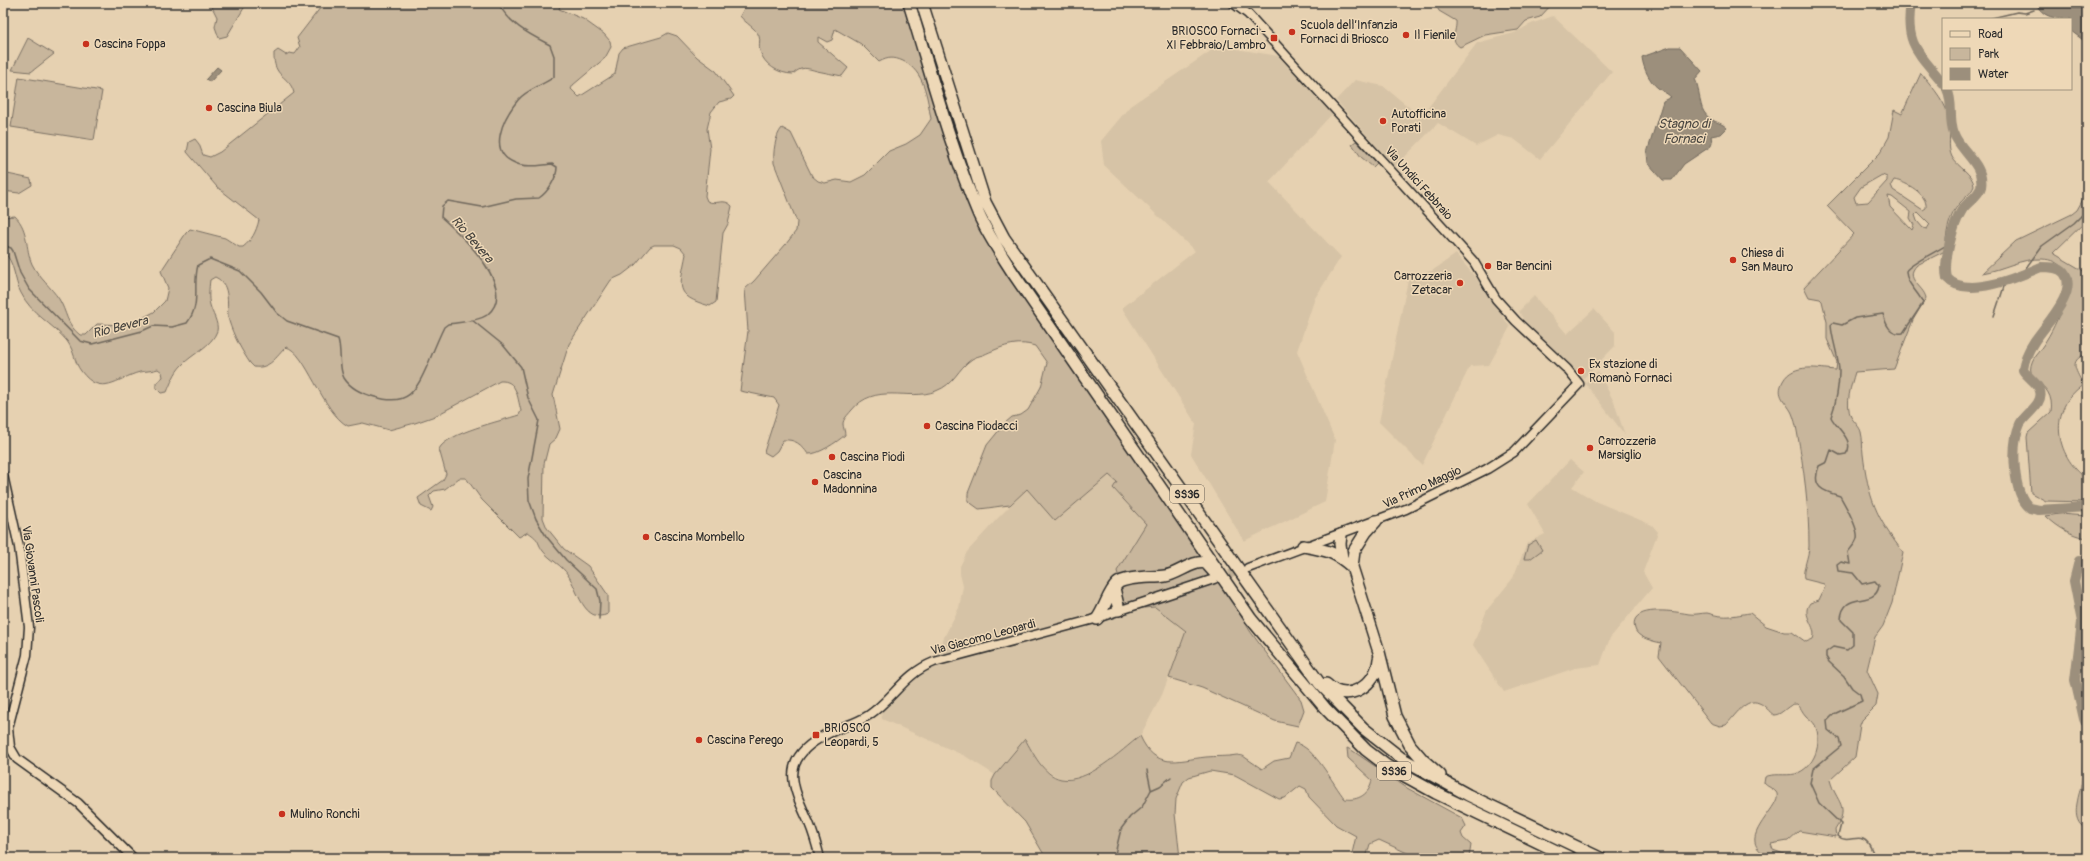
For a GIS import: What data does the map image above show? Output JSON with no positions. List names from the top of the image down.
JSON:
{
  "streets": {
    "highway": ["SS36"],
    "street": [
      "Via Undici Febbraio",
      "Via Primo Maggio",
      "Via Giovanni Pascoli",
      "Via Giacomo Leopardi"
    ]
  },
  "crossings": [
    ["Via Undici Febbraio", "Via Primo Maggio"]
  ],
  "water": ["Stagno di Fornaci", "Rio Bevera"],
  "places": {
    "other": [
      "Scuola dell’Infanzia Fornaci di Briosco",
      "Il Fienile",
      "Cascina Foppa",
      "Cascina Biula",
      "Autofficina Porati",
      "Chiesa di San Mauro",
      "Bar Bencini",
      "Carrozzeria Zetacar",
      "Ex stazione di Romanò Fornaci",
      "Cascina Piodacci",
      "Carrozzeria Marsiglio",
      "Cascina Piodi",
      "Cascina Madonnina",
      "Cascina Mombello",
      "Cascina Perego",
      "Mulino Ronchi"
    ],
    "transit": ["BRIOSCO Fornaci - XI Febbraio/Lambro", "BRIOSCO Leopardi, 5"]
  },
  "legend": ["Road", "Park", "Water"]
}
